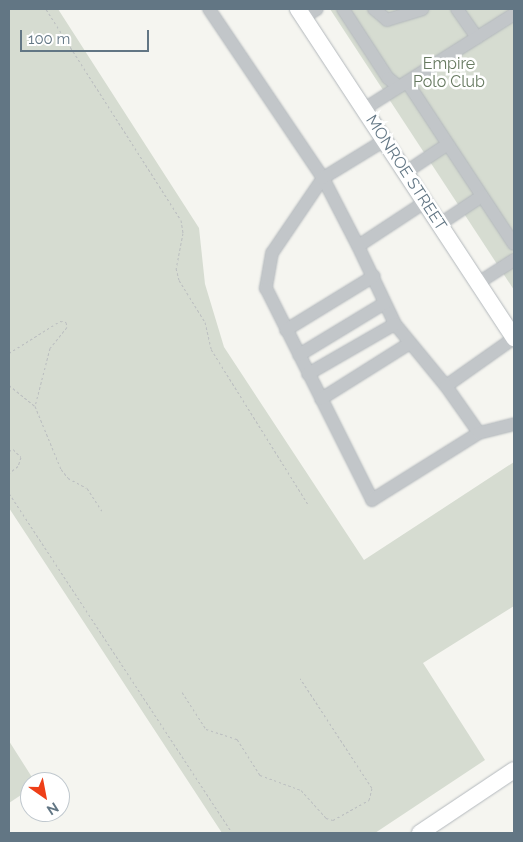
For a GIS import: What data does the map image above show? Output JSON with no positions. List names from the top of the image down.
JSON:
{
  "streets": {
    "main road": ["MONROE STREET"]
  },
  "parks": ["Empire Polo Club"],
  "scale_bar": "100 m",
  "north": "bottom right"
}
